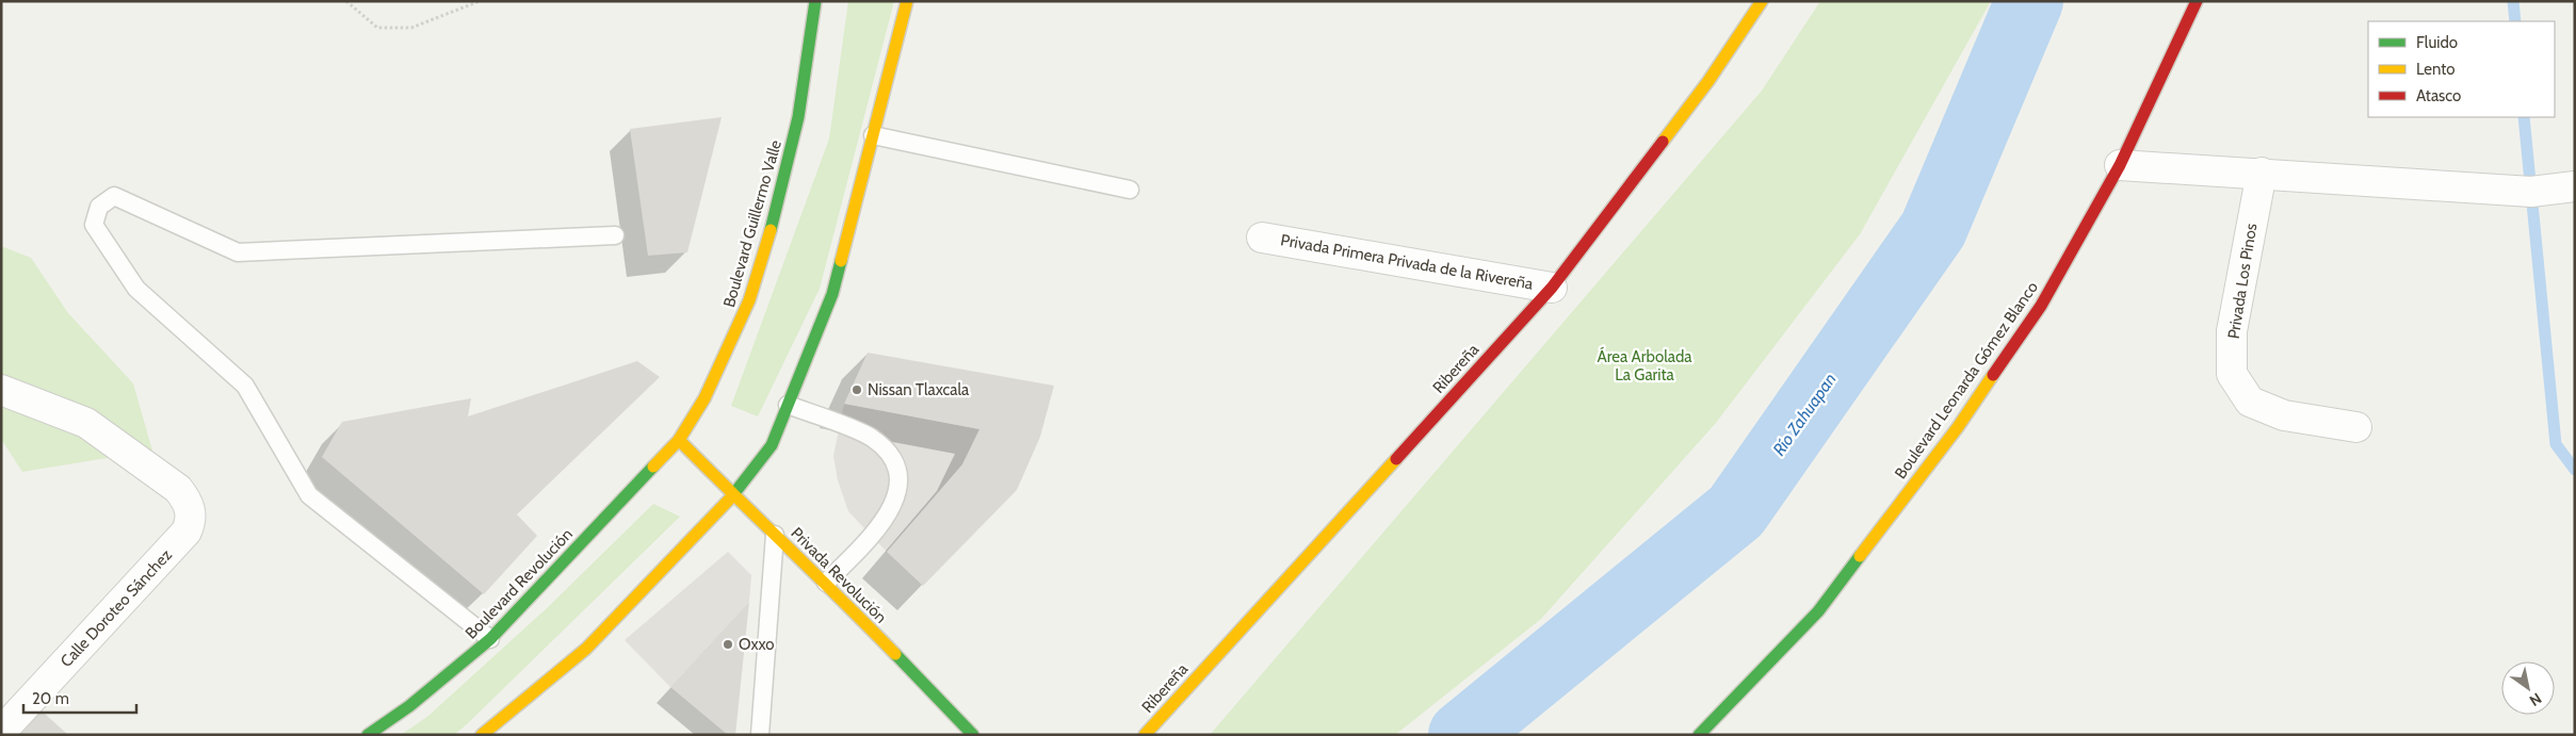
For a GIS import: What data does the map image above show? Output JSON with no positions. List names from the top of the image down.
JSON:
{
  "streets": {
    "main road": [
      "Boulevard Guillermo Valle",
      "Ribereña",
      "Boulevard Leonarda Gómez Blanco",
      "Privada Revolución",
      "Boulevard Revolución"
    ],
    "street": ["Privada Primera Privada de la Rivereña", "Privada Los Pinos", "Calle Doroteo Sánchez"]
  },
  "crossings": [
    ["Boulevard Guillermo Valle", "Privada Revolución"],
    ["Boulevard Guillermo Valle", "Boulevard Revolución"],
    ["Privada Primera Privada de la Rivereña", "Ribereña"],
    ["Privada Revolución", "Boulevard Revolución"]
  ],
  "water": ["Río Zahuapan"],
  "parks": ["Área Arbolada La Garita"],
  "places": ["Nissan Tlaxcala", "Oxxo"],
  "legend": ["Fluido", "Lento", "Atasco"],
  "scale_bar": "20 m",
  "north": "bottom right"
}
